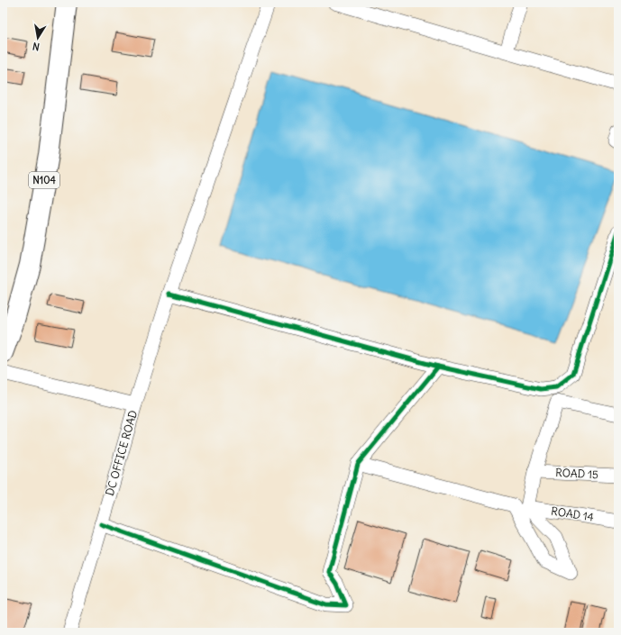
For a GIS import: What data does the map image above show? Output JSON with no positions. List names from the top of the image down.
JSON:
{
  "streets": {
    "highway": ["N104"],
    "street": ["DC OFFICE ROAD", "ROAD 15", "ROAD 14"]
  },
  "north": "bottom"
}
